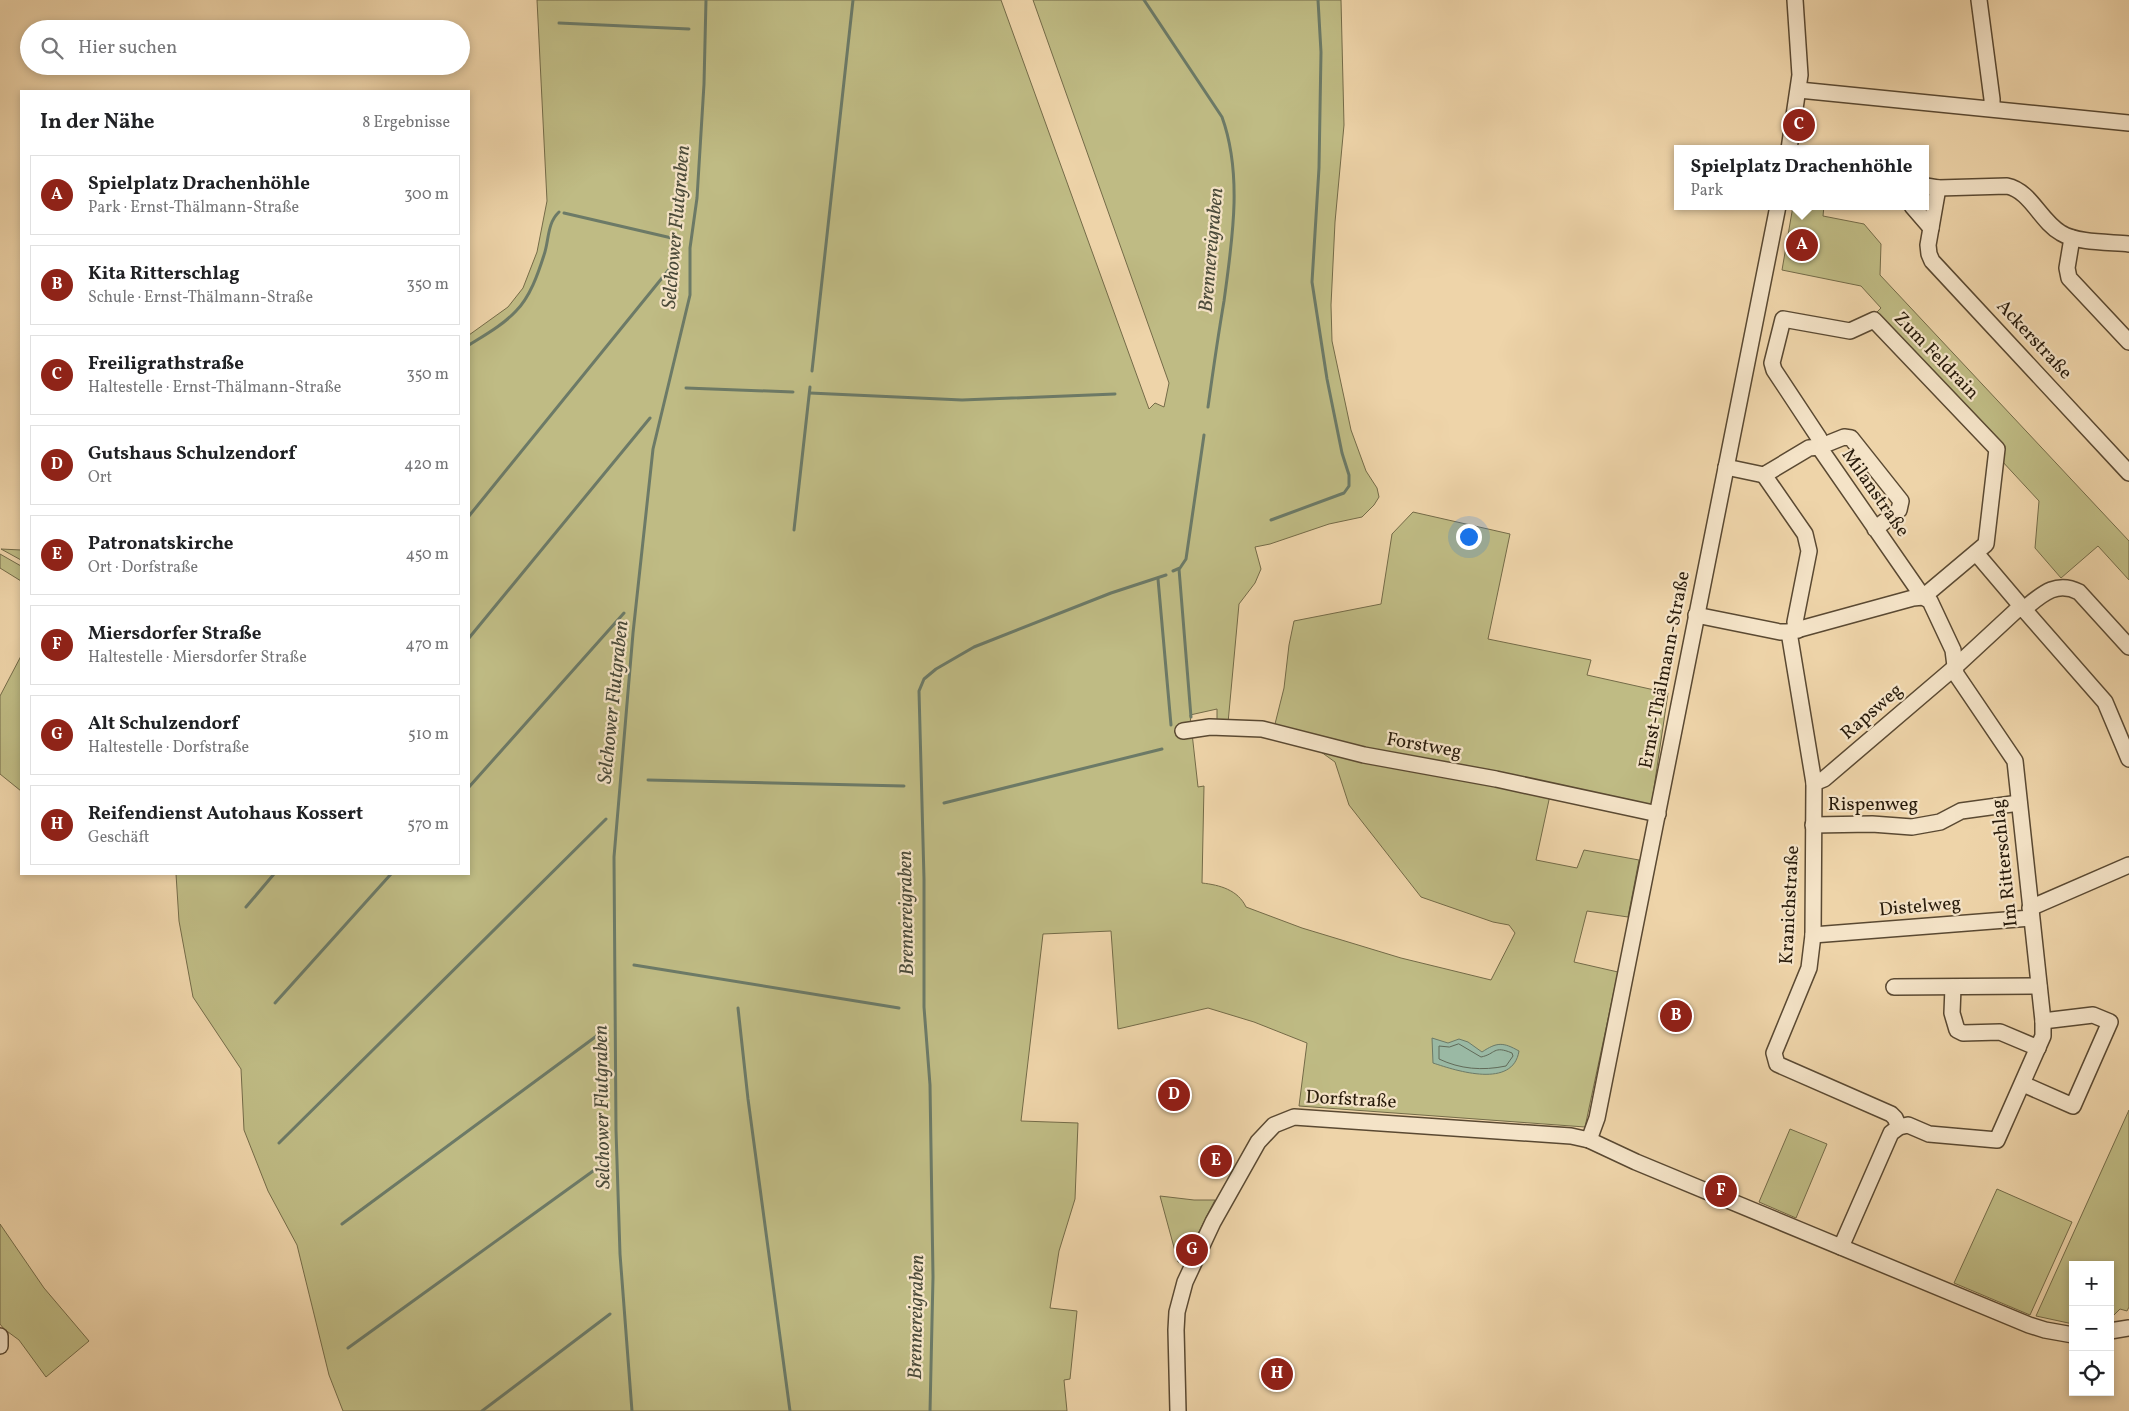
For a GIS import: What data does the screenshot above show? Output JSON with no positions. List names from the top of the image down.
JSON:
{
  "streets": {
    "street": [
      "Ackerstraße",
      "Zum Feldrain",
      "Milanstraße",
      "Ernst-Thälmann-Straße",
      "Rapsweg",
      "Forstweg",
      "Rispenweg",
      "Im Ritterschlag",
      "Kranichstraße",
      "Distelweg",
      "Dorfstraße"
    ]
  },
  "crossings": [
    ["Zum Feldrain", "Milanstraße"],
    ["Milanstraße", "Im Ritterschlag"],
    ["Milanstraße", "Kranichstraße"],
    ["Ernst-Thälmann-Straße", "Forstweg"],
    ["Ernst-Thälmann-Straße", "Dorfstraße"],
    ["Rapsweg", "Im Ritterschlag"],
    ["Rapsweg", "Kranichstraße"],
    ["Rispenweg", "Im Ritterschlag"],
    ["Rispenweg", "Kranichstraße"],
    ["Im Ritterschlag", "Kranichstraße"],
    ["Im Ritterschlag", "Distelweg"],
    ["Kranichstraße", "Distelweg"]
  ],
  "water": ["Selchower Flutgraben", "Brennereigraben"],
  "page": {
    "search": "Hier suchen",
    "heading": ["In der Nähe", "8 Ergebnisse"],
    "pins": [
      "C",
      "A",
      "B",
      "D",
      "E",
      "F",
      "G",
      "H"
    ],
    "popup": ["Spielplatz Drachenhöhle", "Park"],
    "list": [
      {
        "mark": "A",
        "name": "Spielplatz Drachenhöhle",
        "note": "Park · Ernst-Thälmann-Straße",
        "value": "300 m"
      },
      {
        "mark": "B",
        "name": "Kita Ritterschlag",
        "note": "Schule · Ernst-Thälmann-Straße",
        "value": "350 m"
      },
      {
        "mark": "C",
        "name": "Freiligrathstraße",
        "note": "Haltestelle · Ernst-Thälmann-Straße",
        "value": "350 m"
      },
      {
        "mark": "D",
        "name": "Gutshaus Schulzendorf",
        "note": "Ort",
        "value": "420 m"
      },
      {
        "mark": "E",
        "name": "Patronatskirche",
        "note": "Ort · Dorfstraße",
        "value": "450 m"
      },
      {
        "mark": "F",
        "name": "Miersdorfer Straße",
        "note": "Haltestelle · Miersdorfer Straße",
        "value": "470 m"
      },
      {
        "mark": "G",
        "name": "Alt Schulzendorf",
        "note": "Haltestelle · Dorfstraße",
        "value": "510 m"
      },
      {
        "mark": "H",
        "name": "Reifendienst Autohaus Kossert",
        "note": "Geschäft",
        "value": "570 m"
      }
    ],
    "map_buttons": ["+", "−"]
  }
}
